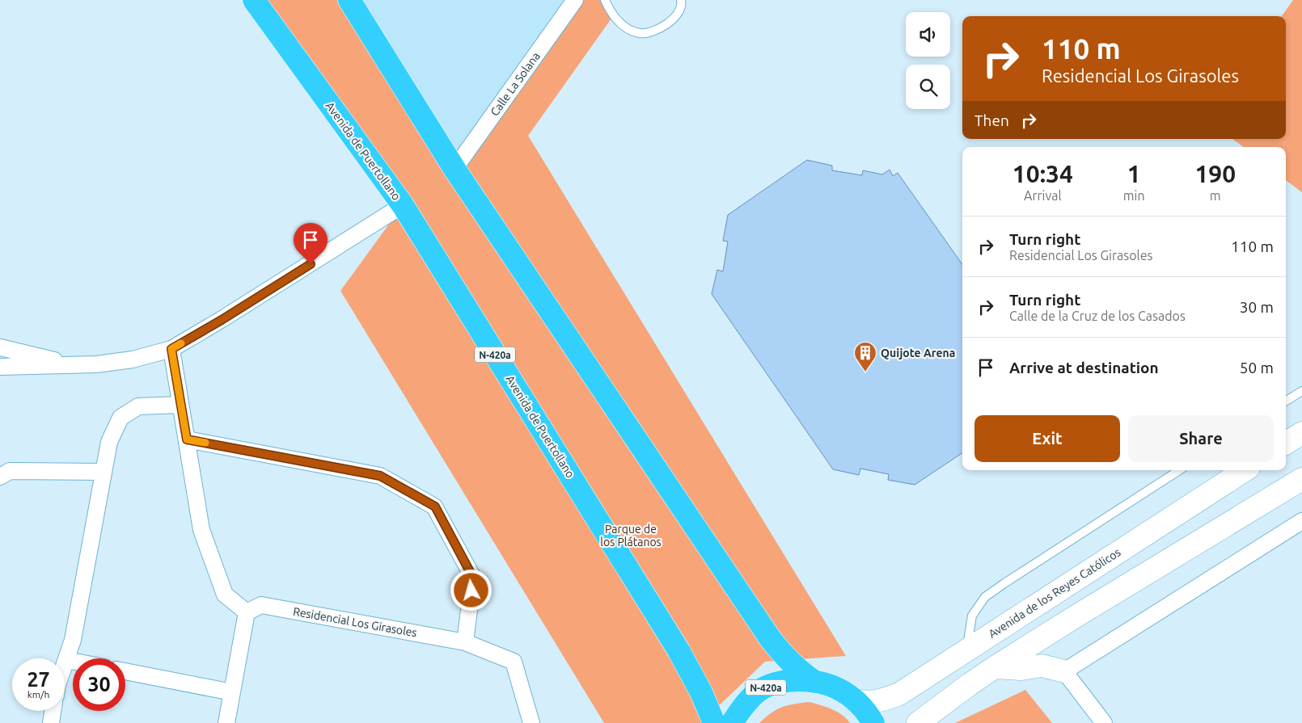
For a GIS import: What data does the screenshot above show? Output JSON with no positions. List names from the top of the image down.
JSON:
{
  "streets": {
    "highway": ["Avenida de Puertollano", "N-420a"],
    "main road": ["Avenida de los Reyes Católicos"],
    "street": ["Calle La Solana", "Residencial Los Girasoles"]
  },
  "crossings": [
    ["Calle La Solana", "N-420a"],
    ["N-420a", "Avenida de los Reyes Católicos"]
  ],
  "parks": ["Parque de los Plátanos"],
  "places": {
    "building": ["Quijote Arena"]
  },
  "page": {
    "turn": ["110 m", "Residencial Los Girasoles"],
    "then": "Then",
    "eta": [
      "10:34",
      "Arrival",
      "1",
      "min",
      "190",
      "m"
    ],
    "list": [
      {
        "name": "Turn right",
        "note": "Residencial Los Girasoles",
        "value": "110 m"
      },
      {
        "name": "Turn right",
        "note": "Calle de la Cruz de los Casados",
        "value": "30 m"
      },
      {
        "name": "Arrive at destination",
        "value": "50 m"
      }
    ],
    "buttons": ["Exit", "Share"],
    "speed": "27 km/h",
    "limit": "30"
  }
}
